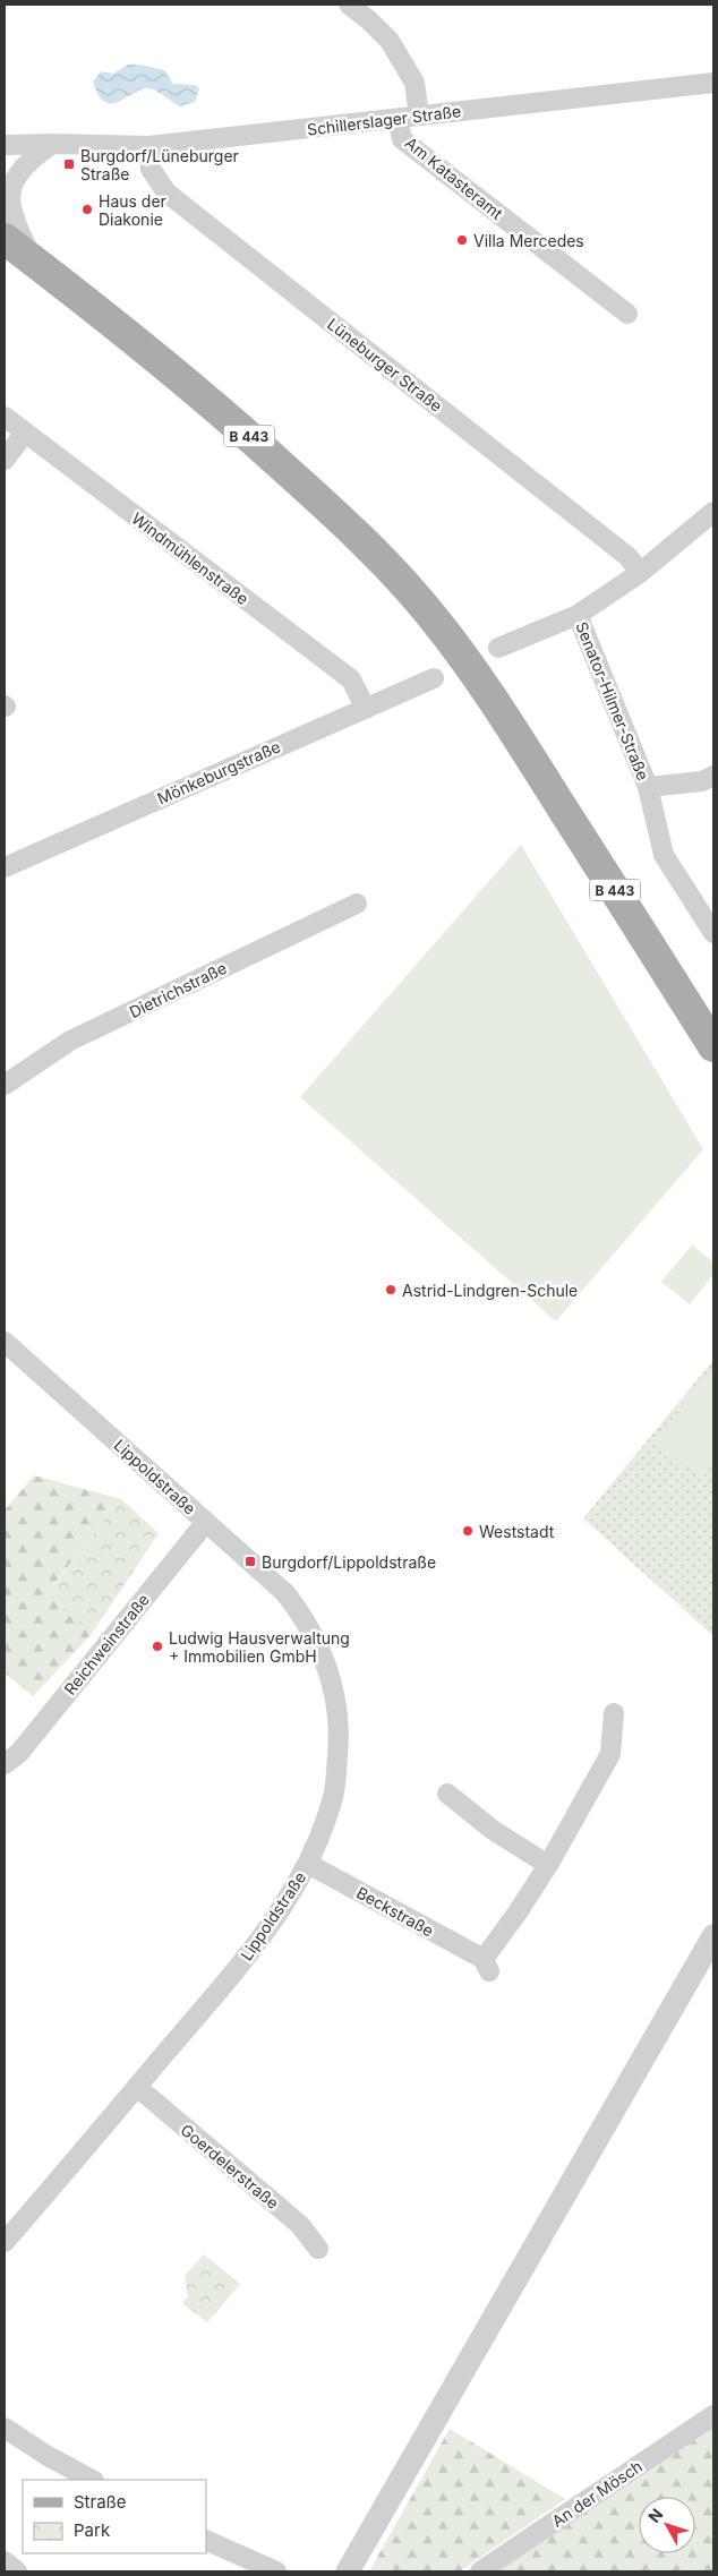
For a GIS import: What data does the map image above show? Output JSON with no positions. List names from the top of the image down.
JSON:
{
  "streets": {
    "main road": ["B 443"],
    "street": [
      "Schillerslager Straße",
      "Am Katasteramt",
      "Lüneburger Straße",
      "Windmühlenstraße",
      "Senator-Hilmer-Straße",
      "Mönkeburgstraße",
      "Dietrichstraße",
      "Lippoldstraße",
      "Reichweinstraße",
      "Beckstraße",
      "Goerdelerstraße",
      "An der Mösch"
    ]
  },
  "crossings": [
    ["Schillerslager Straße", "Am Katasteramt"],
    ["Schillerslager Straße", "Lüneburger Straße"],
    ["Windmühlenstraße", "Mönkeburgstraße"],
    ["Lippoldstraße", "Reichweinstraße"],
    ["Lippoldstraße", "Beckstraße"],
    ["Lippoldstraße", "Goerdelerstraße"]
  ],
  "places": {
    "transit": ["Burgdorf/Lüneburger Straße", "Burgdorf/Lippoldstraße"],
    "other": [
      "Haus der Diakonie",
      "Villa Mercedes",
      "Astrid-Lindgren-Schule",
      "Weststadt",
      "Ludwig Hausverwaltung + Immobilien GmbH"
    ]
  },
  "legend": ["Straße", "Park"],
  "north": "top left"
}
